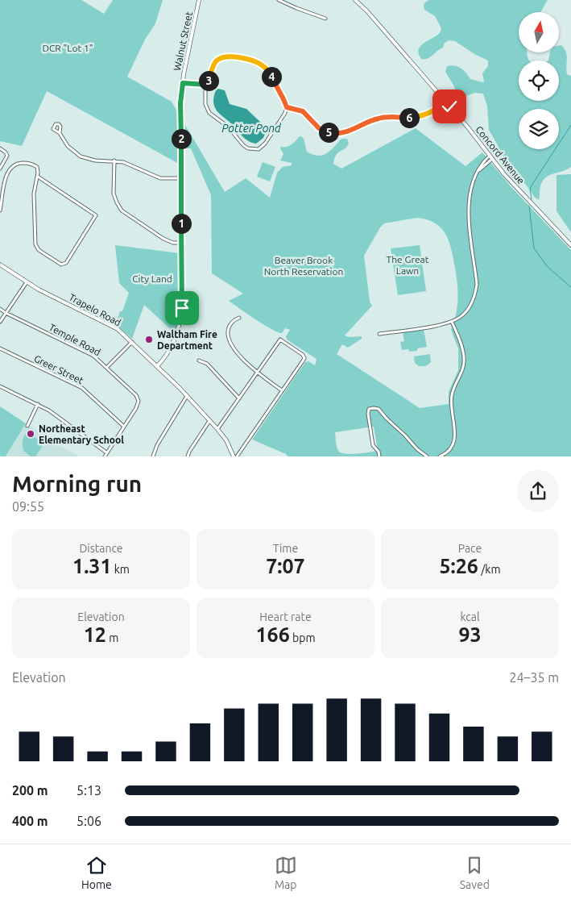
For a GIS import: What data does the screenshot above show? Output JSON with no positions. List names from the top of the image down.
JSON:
{
  "streets": {
    "main road": ["Walnut Street", "Concord Avenue", "Trapelo Road"],
    "street": ["Temple Road", "Greer Street"]
  },
  "crossings": [
    ["Walnut Street", "Trapelo Road"],
    ["Temple Road", "Greer Street"]
  ],
  "water": ["Potter Pond"],
  "parks": [
    "DCR \"Lot 1\"",
    "The Great Lawn",
    "Beaver Brook North Reservation",
    "City Land"
  ],
  "places": ["Waltham Fire Department", "Northeast Elementary School"],
  "north": "top",
  "page": {
    "pins": [
      "4",
      "3",
      "6",
      "5",
      "2",
      "1"
    ],
    "heading": ["Morning run", "09:55"],
    "stats": [
      ["Distance", "1.31 km"],
      ["Time", "7:07"],
      ["Pace", "5:26 /km"],
      ["Elevation", "12 m"],
      ["Heart rate", "166 bpm"],
      ["kcal", "93"]
    ],
    "chart": ["Elevation", "24–35 m"],
    "list": [
      {
        "name": "200 m",
        "note": "5:13"
      },
      {
        "name": "400 m",
        "note": "5:06"
      }
    ],
    "tabs": ["Home", "Map", "Saved"]
  }
}
